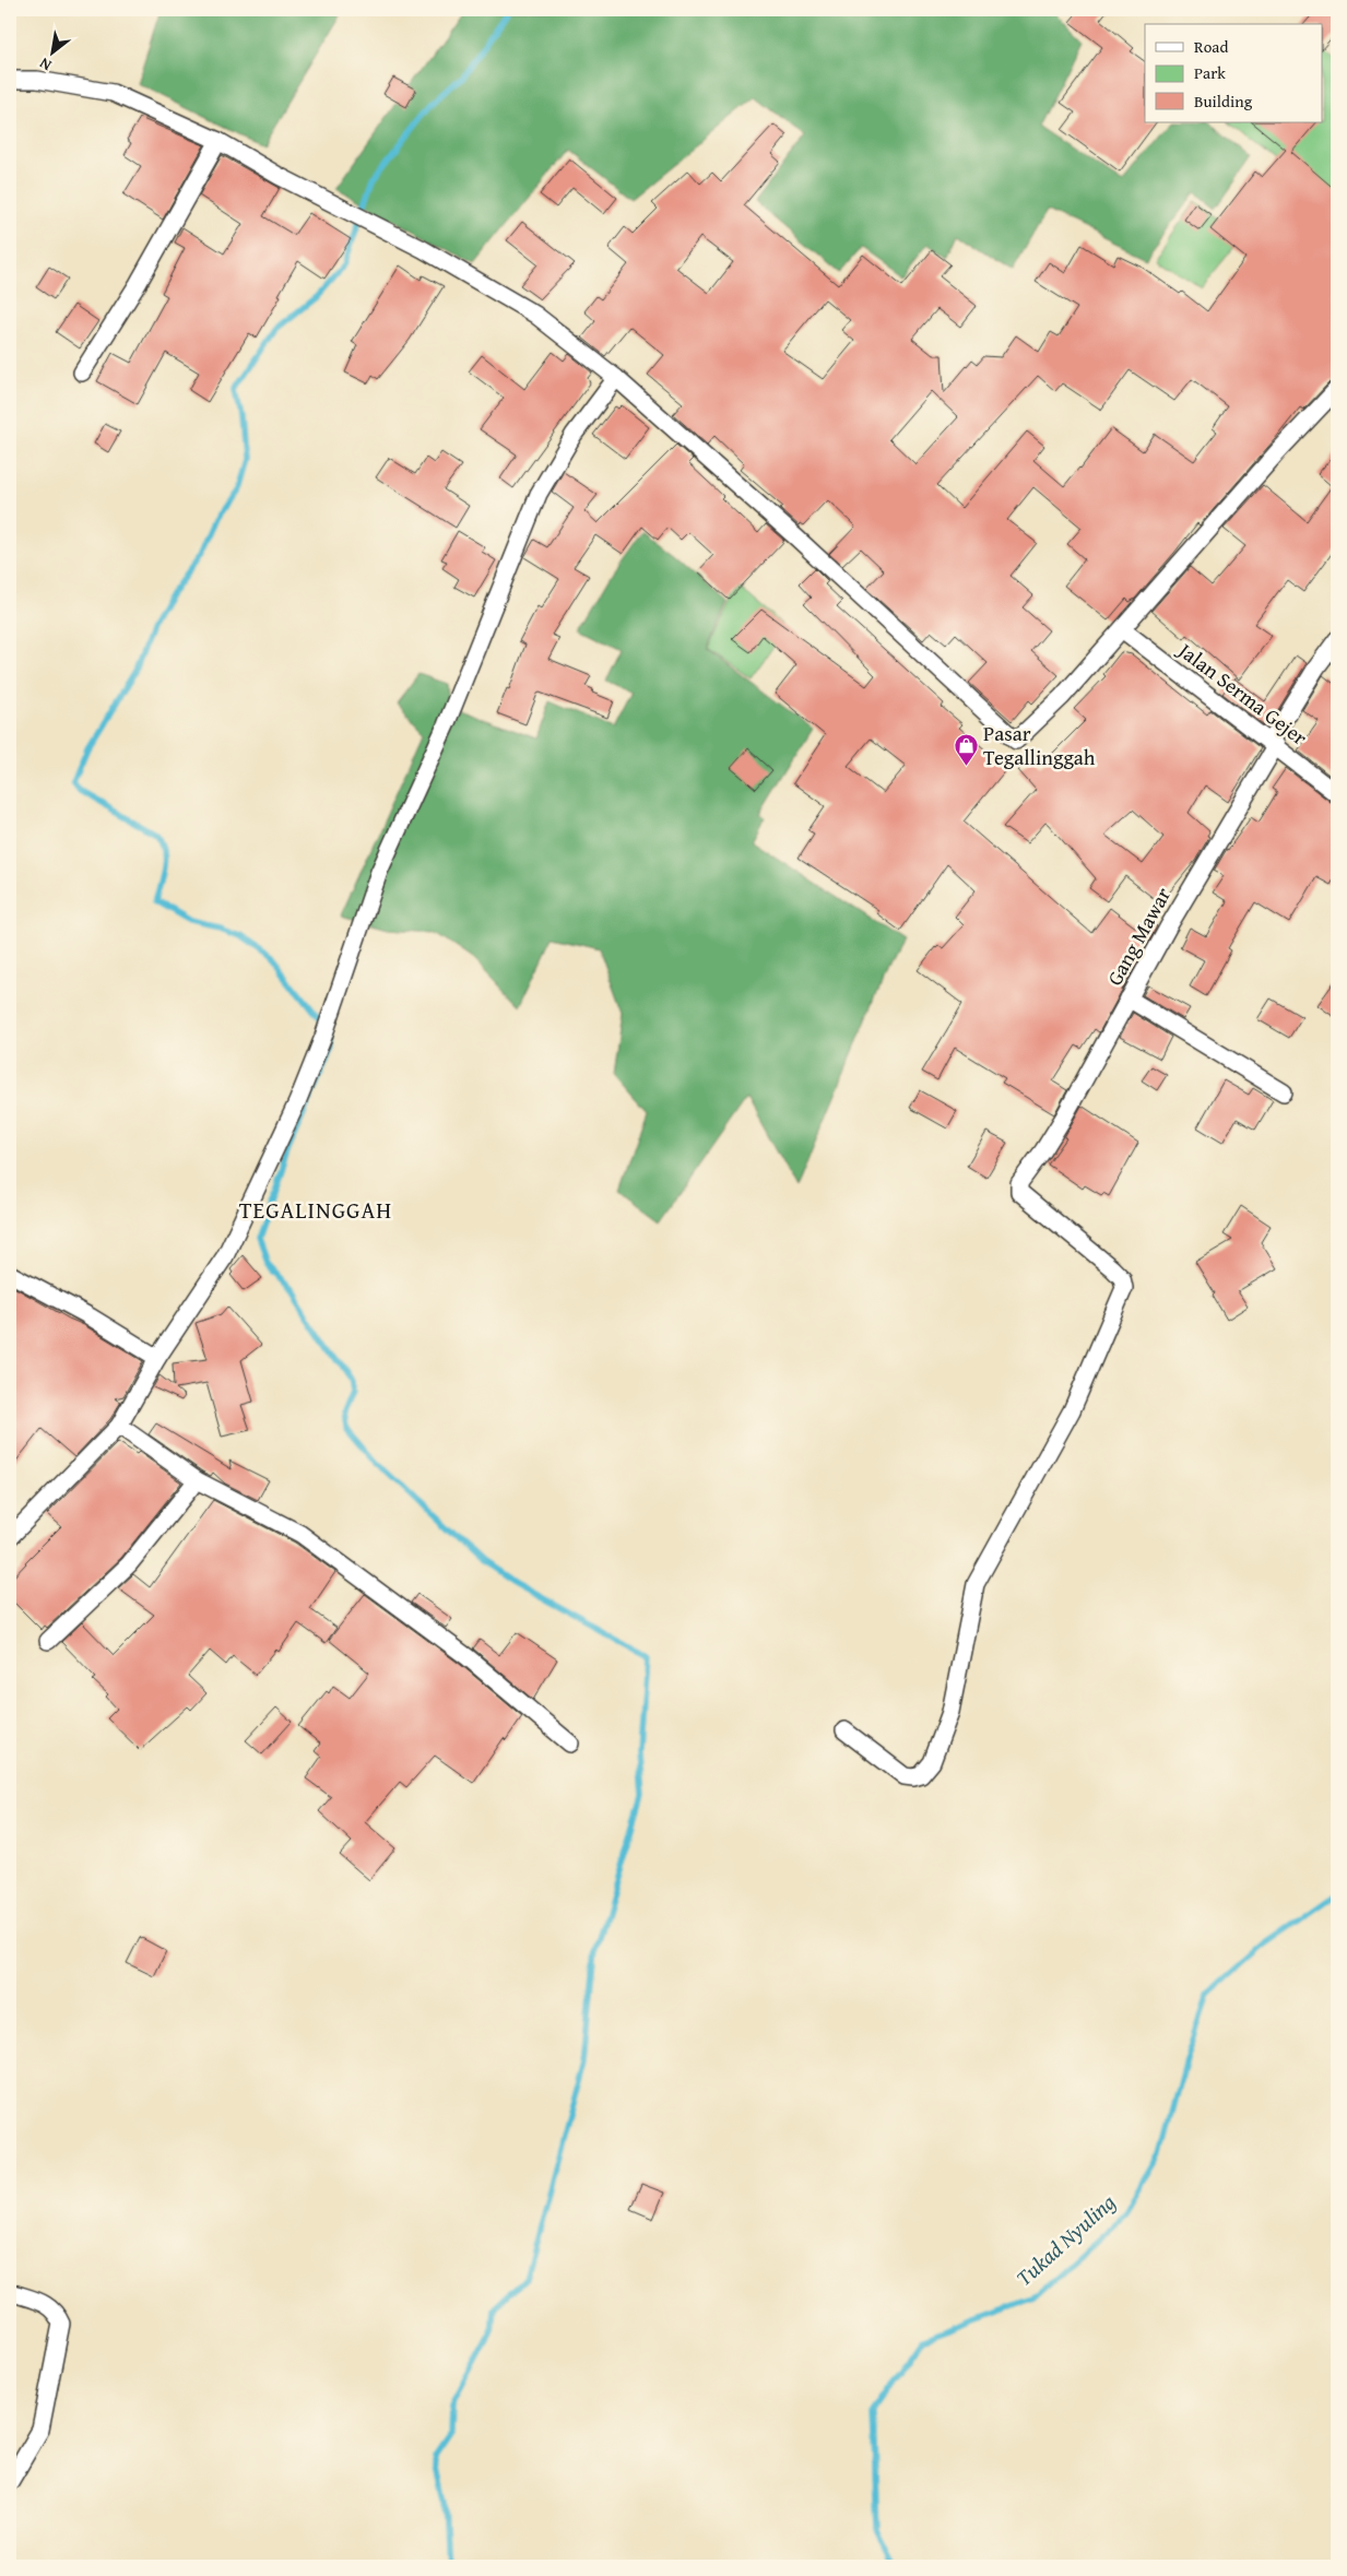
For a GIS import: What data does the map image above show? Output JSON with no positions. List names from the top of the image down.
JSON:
{
  "streets": {
    "street": ["Jalan Serma Gejer", "Gang Mawar"]
  },
  "crossings": [
    ["Jalan Serma Gejer", "Gang Mawar"]
  ],
  "districts": ["TEGALINGGAH"],
  "water": ["Tukad Nyuling"],
  "places": {
    "shop": ["Pasar Tegallinggah"]
  },
  "legend": ["Road", "Park", "Building"],
  "north": "bottom left"
}
